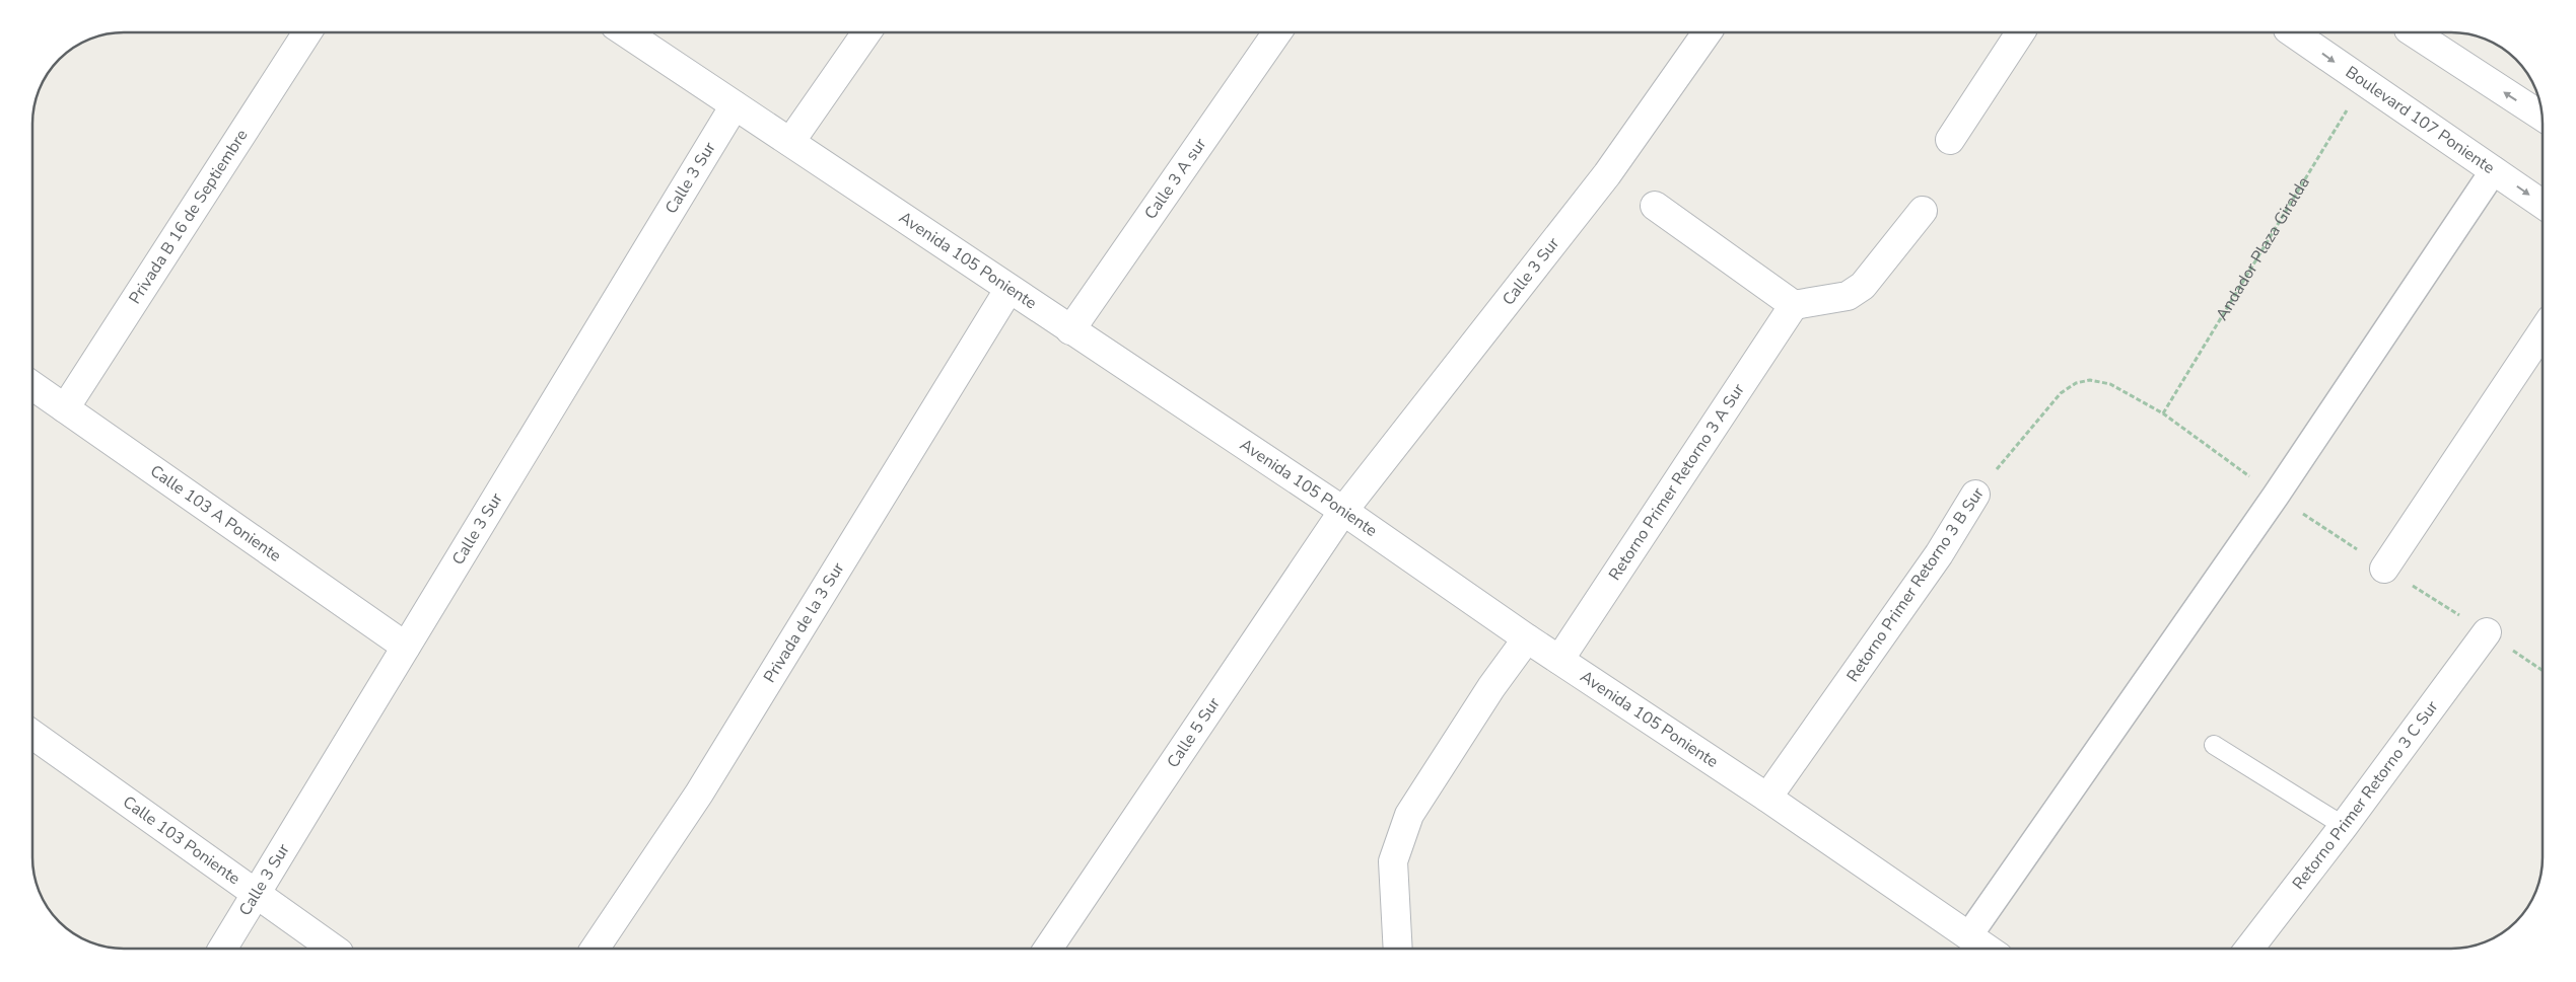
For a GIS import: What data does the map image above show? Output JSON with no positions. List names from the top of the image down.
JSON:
{
  "streets": {
    "street": [
      "Boulevard 107 Poniente",
      "Calle 3 Sur",
      "Calle 3 A sur",
      "Privada B 16 de Septiembre",
      "Avenida 105 Poniente",
      "Retorno Primer Retorno 3 A Sur",
      "Calle 103 A Poniente",
      "Retorno Primer Retorno 3 B Sur",
      "Privada de la 3 Sur",
      "Calle 5 Sur",
      "Retorno Primer Retorno 3 C Sur",
      "Calle 103 Poniente"
    ],
    "path": ["Andador Plaza Giralda"]
  },
  "crossings": [
    ["Boulevard 107 Poniente", "Andador Plaza Giralda"],
    ["Calle 3 Sur", "Avenida 105 Poniente"],
    ["Calle 3 Sur", "Calle 103 A Poniente"],
    ["Calle 3 Sur", "Calle 5 Sur"],
    ["Calle 3 Sur", "Calle 103 Poniente"],
    ["Calle 3 A sur", "Avenida 105 Poniente"],
    ["Privada B 16 de Septiembre", "Calle 103 A Poniente"],
    ["Andador Plaza Giralda", "Retorno Primer Retorno 3 B Sur"],
    ["Avenida 105 Poniente", "Retorno Primer Retorno 3 A Sur"],
    ["Avenida 105 Poniente", "Retorno Primer Retorno 3 B Sur"],
    ["Avenida 105 Poniente", "Privada de la 3 Sur"],
    ["Avenida 105 Poniente", "Calle 5 Sur"]
  ],
  "one_way": ["Boulevard 107 Poniente"]
}
